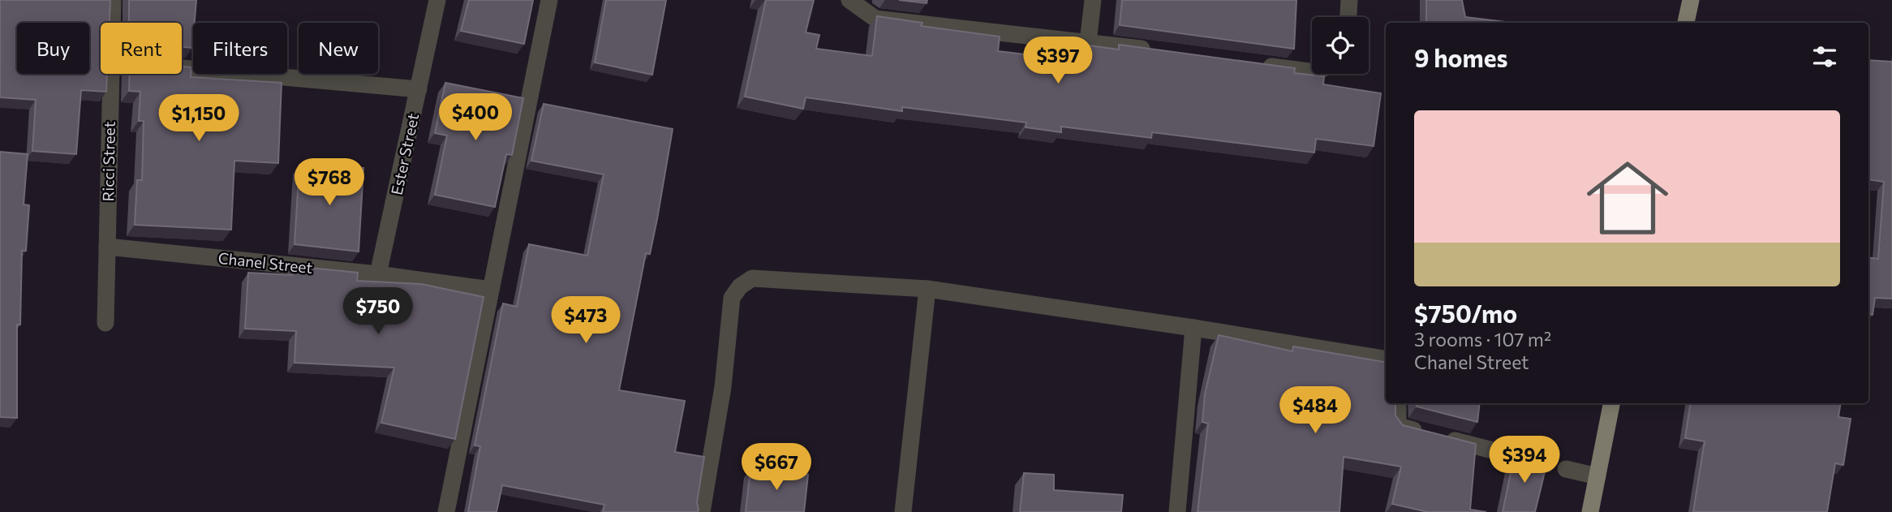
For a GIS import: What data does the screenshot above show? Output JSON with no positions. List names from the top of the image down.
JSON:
{
  "streets": {
    "street": ["Ester Street", "Ricci Street", "Chanel Street"]
  },
  "crossings": [
    ["Ester Street", "Chanel Street"],
    ["Ricci Street", "Chanel Street"]
  ],
  "page": {
    "chip": [
      "Buy",
      "Rent",
      "Filters",
      "New"
    ],
    "heading": "9 homes",
    "price": [
      "$397",
      "$400",
      "$1,150",
      "$768",
      "$750",
      "$473",
      "$484",
      "$394",
      "$667"
    ],
    "list": [
      {
        "name": "$750/mo",
        "note": "3 rooms · 107 m² · Chanel Street"
      }
    ]
  }
}
